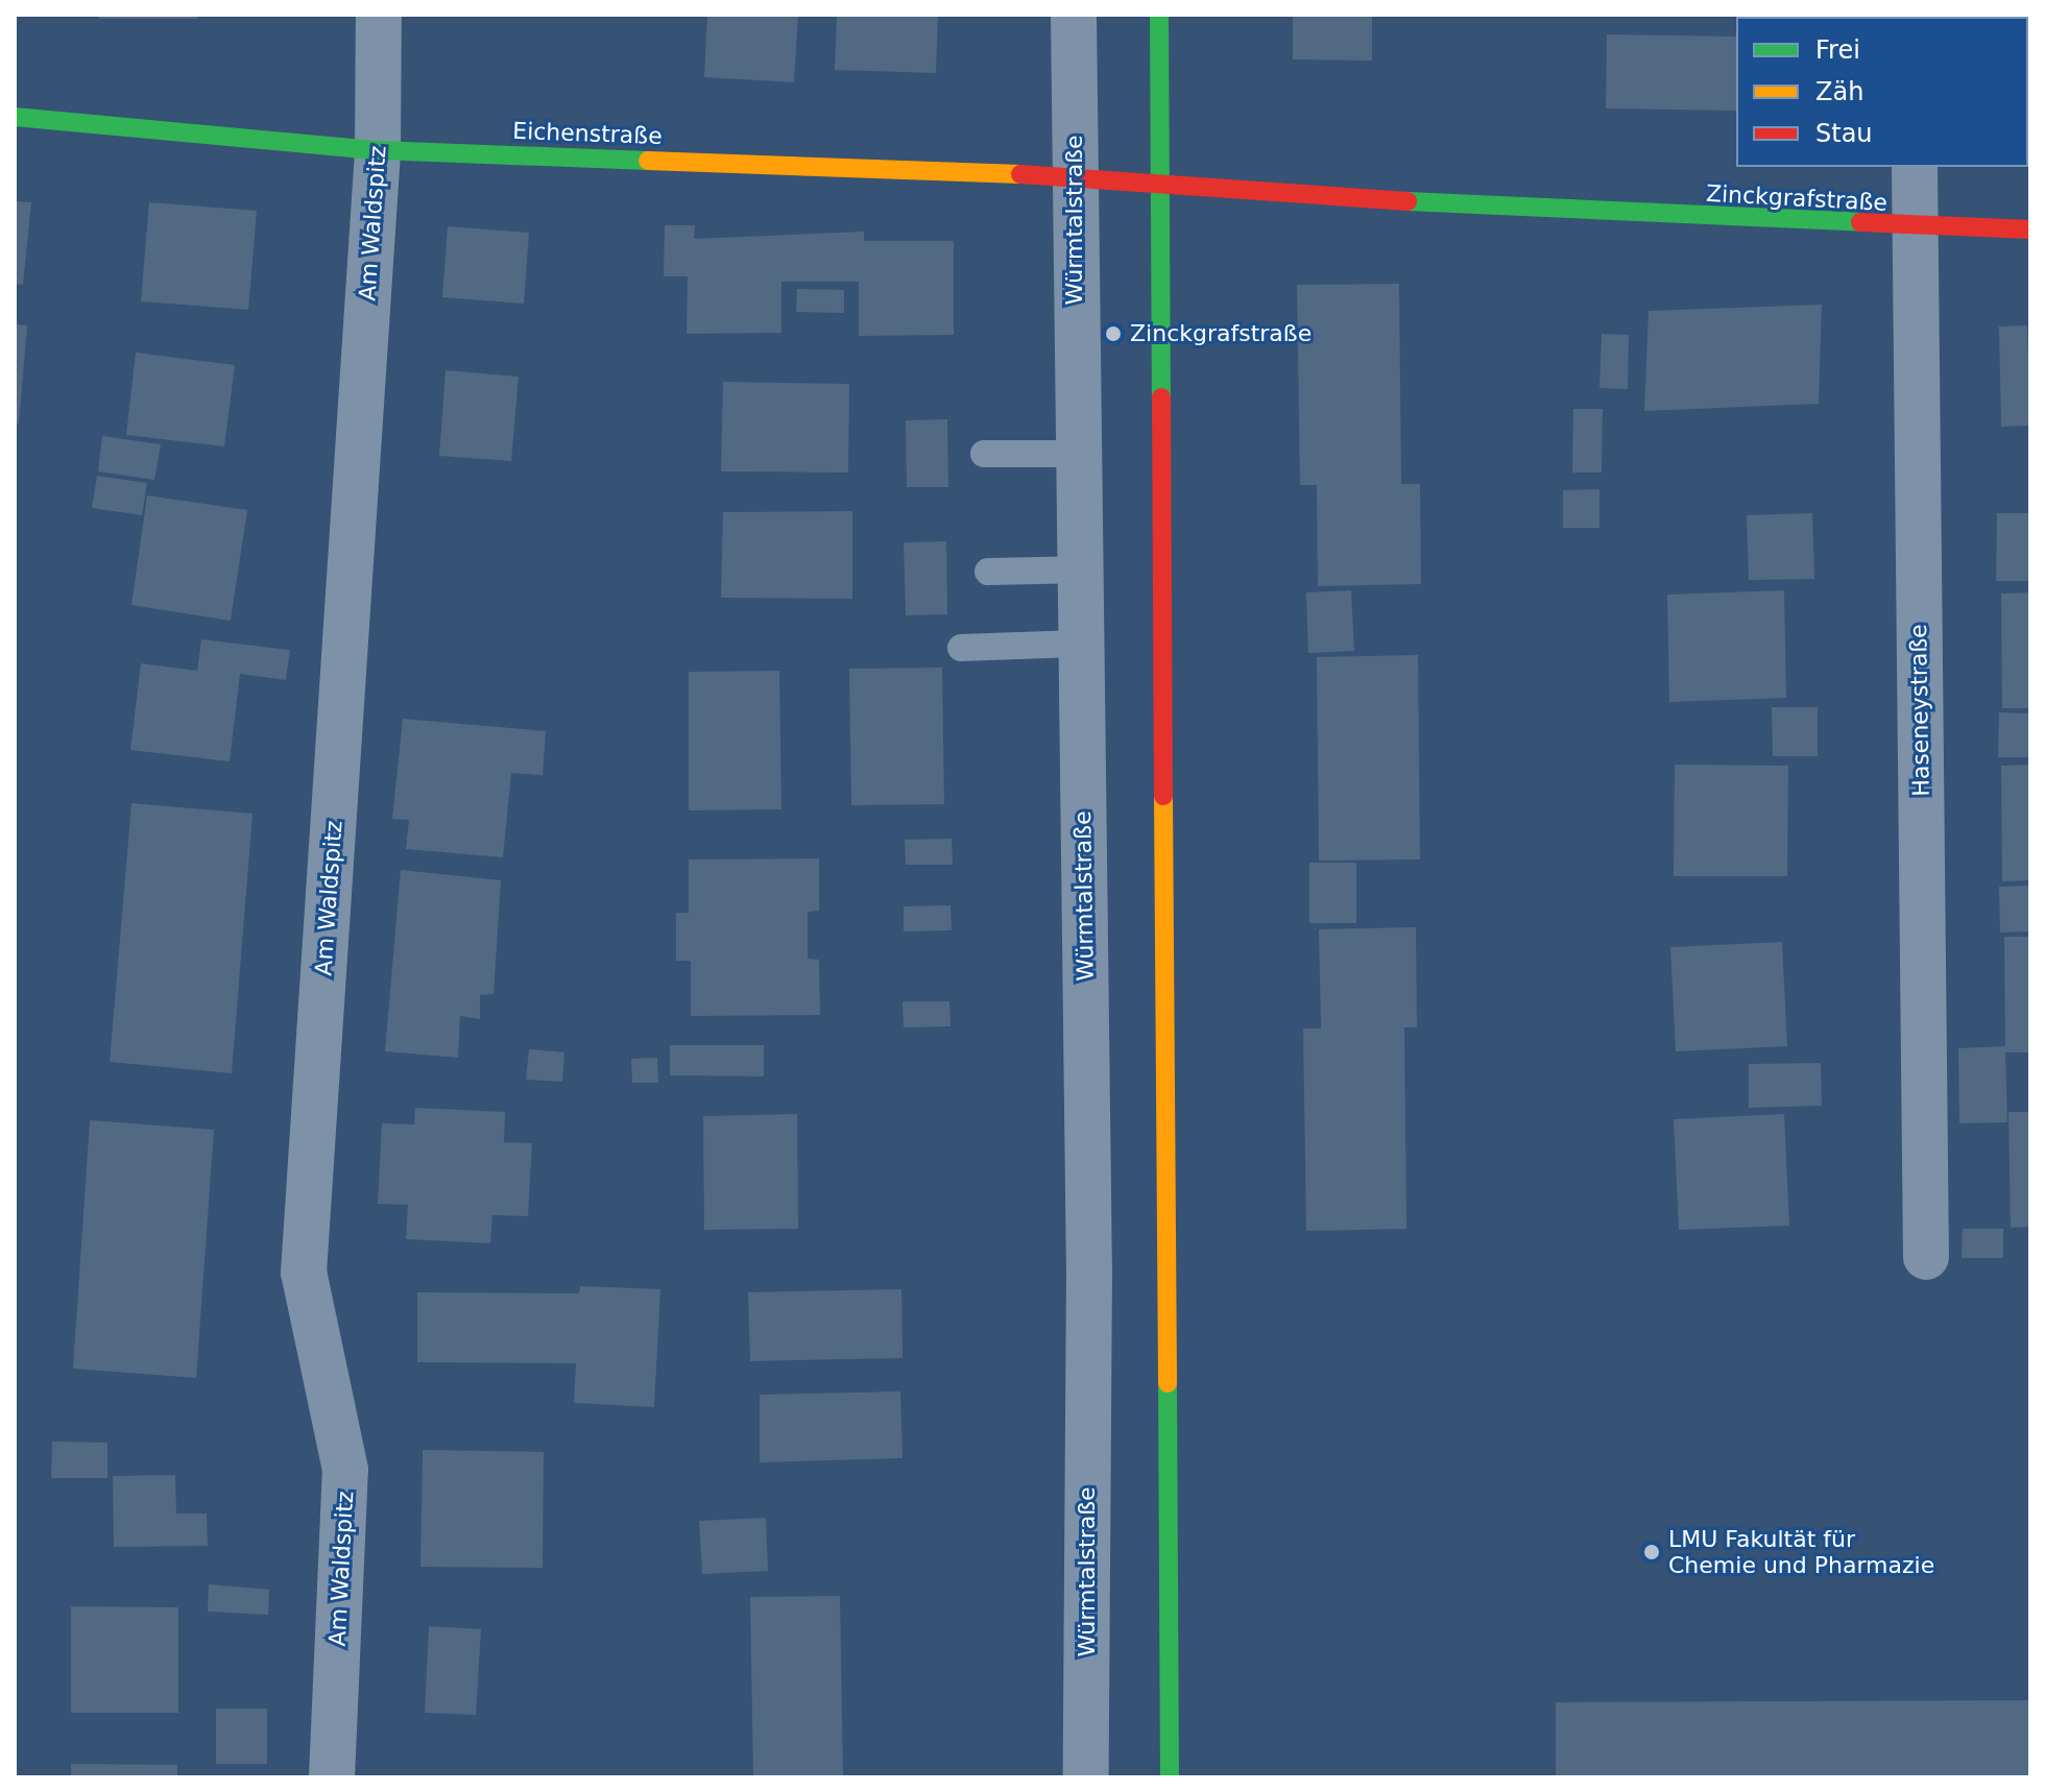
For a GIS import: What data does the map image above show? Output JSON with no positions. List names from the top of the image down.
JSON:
{
  "streets": {
    "street": [
      "Eichenstraße",
      "Zinckgrafstraße",
      "Würmtalstraße",
      "Am Waldspitz",
      "Haseneystraße"
    ]
  },
  "crossings": [
    ["Eichenstraße", "Zinckgrafstraße"],
    ["Eichenstraße", "Würmtalstraße"],
    ["Eichenstraße", "Am Waldspitz"],
    ["Zinckgrafstraße", "Haseneystraße"]
  ],
  "places": ["Zinckgrafstraße", "LMU Fakultät für Chemie und Pharmazie"],
  "legend": ["Frei", "Zäh", "Stau"]
}
